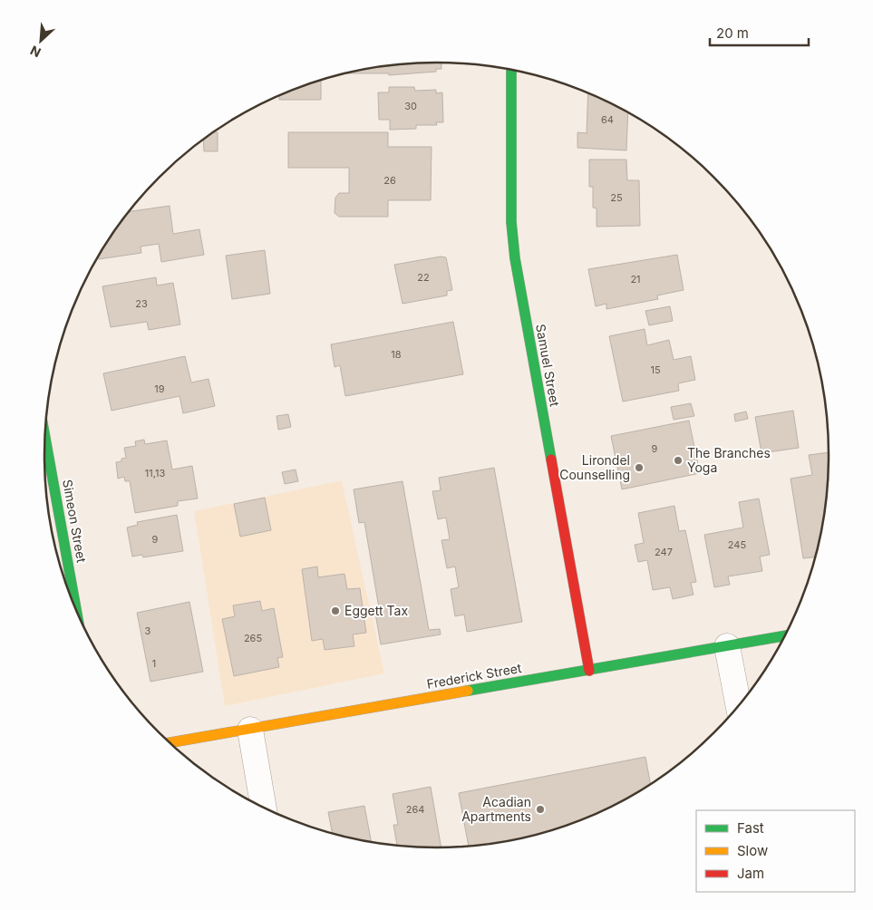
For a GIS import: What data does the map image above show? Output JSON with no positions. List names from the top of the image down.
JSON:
{
  "streets": {
    "street": ["Samuel Street", "Simeon Street", "Frederick Street"]
  },
  "crossings": [
    ["Samuel Street", "Frederick Street"]
  ],
  "places": [
    "The Branches Yoga",
    "Lirondel Counselling",
    "Eggett Tax",
    "Acadian Apartments"
  ],
  "house_numbers": [
    "30",
    "64",
    "26",
    "25",
    "22",
    "21",
    "23",
    "18",
    "15",
    "19",
    "9",
    "11,13",
    "9",
    "245",
    "247",
    "3",
    "265",
    "1",
    "264"
  ],
  "legend": ["Fast", "Slow", "Jam"],
  "scale_bar": "20 m",
  "north": "bottom left"
}
